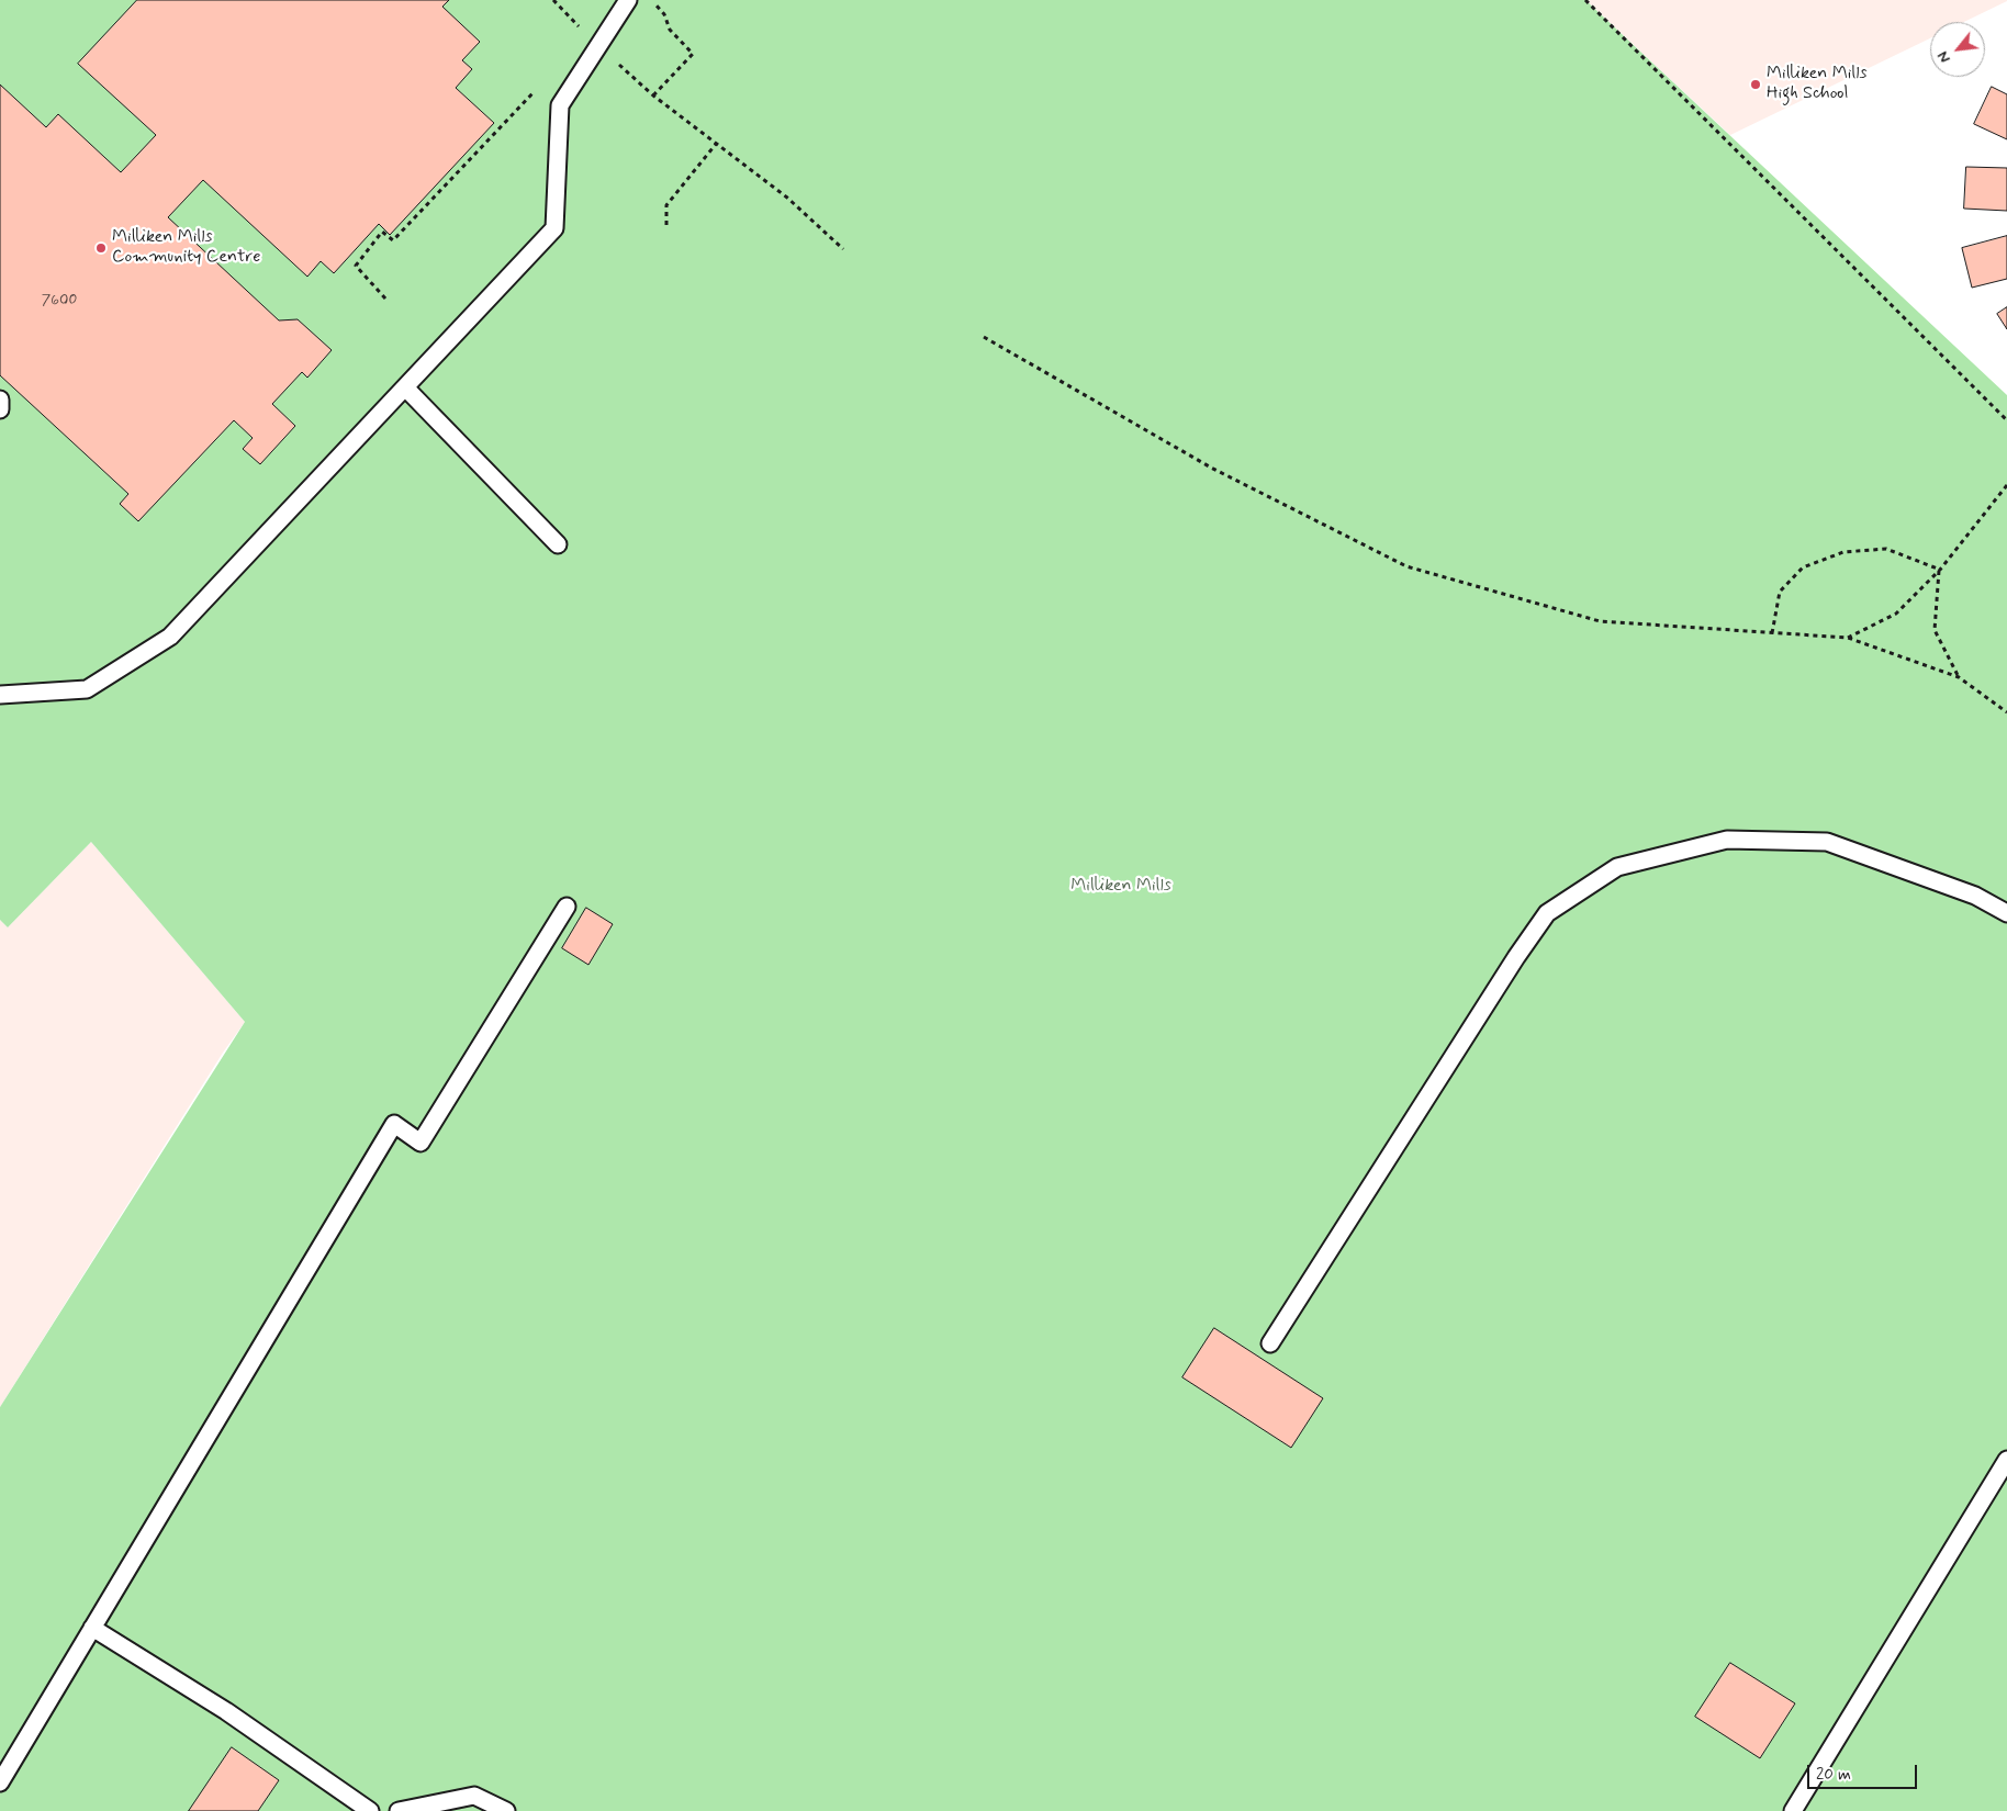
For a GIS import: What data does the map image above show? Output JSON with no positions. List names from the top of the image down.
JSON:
{
  "parks": ["Milliken Mills"],
  "places": ["Milliken Mills High School", "Milliken Mills Community Centre"],
  "house_numbers": ["7600"],
  "scale_bar": "20 m",
  "north": "bottom left"
}
